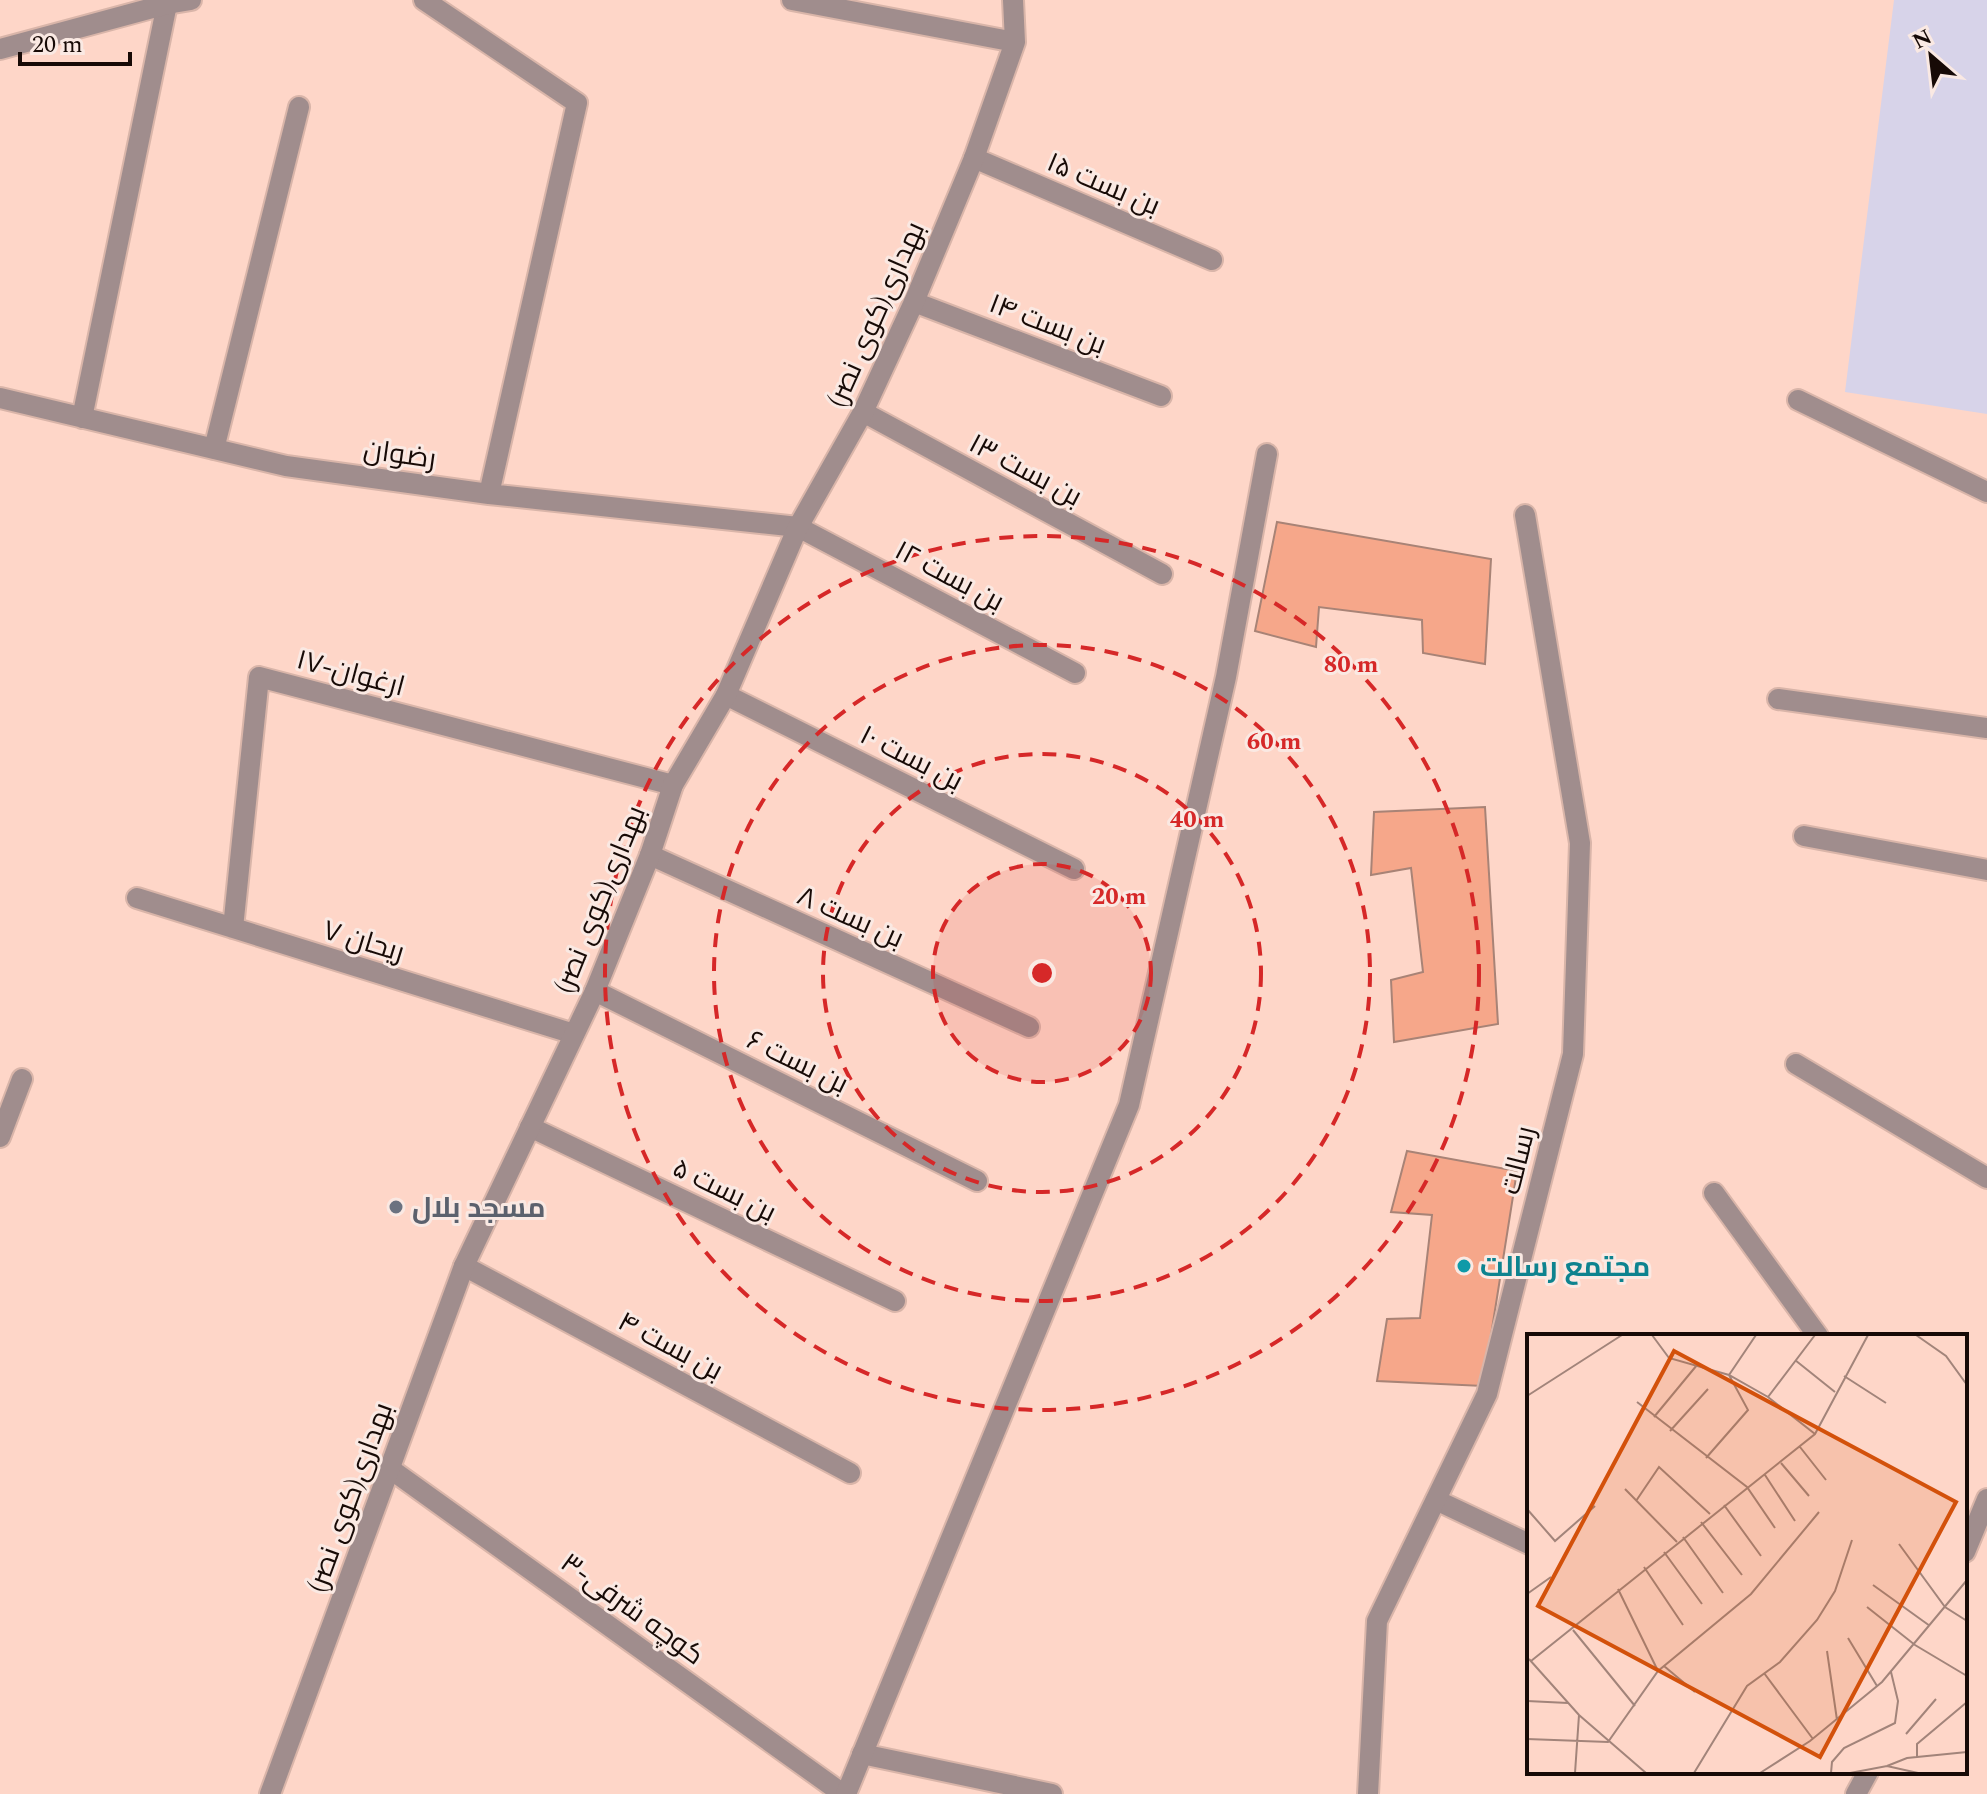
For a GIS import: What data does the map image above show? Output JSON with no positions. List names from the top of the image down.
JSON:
{
  "streets": {
    "street": [
      "بن بست ۱۵",
      "بهداری(کوی نصر)",
      "بن بست ۱۴",
      "رضوان",
      "بن بست ۱۳",
      "بن بست ۱۲",
      "ارغوان-۱۷",
      "بن بست ۱۰",
      "بن بست ۸",
      "ریحان ۷",
      "بن بست ۶",
      "رسالت",
      "بن بست ۵",
      "بن بست ۴",
      "کوچه شرفی-۳"
    ]
  },
  "crossings": [
    ["بن بست ۱۵", "بهداری(کوی نصر)"],
    ["بهداری(کوی نصر)", "بن بست ۱۴"],
    ["بهداری(کوی نصر)", "رضوان"],
    ["بهداری(کوی نصر)", "بن بست ۱۳"],
    ["بهداری(کوی نصر)", "بن بست ۱۲"],
    ["بهداری(کوی نصر)", "ارغوان-۱۷"],
    ["بهداری(کوی نصر)", "بن بست ۱۰"],
    ["بهداری(کوی نصر)", "بن بست ۸"],
    ["بهداری(کوی نصر)", "ریحان ۷"],
    ["بهداری(کوی نصر)", "بن بست ۶"],
    ["بهداری(کوی نصر)", "بن بست ۵"],
    ["بهداری(کوی نصر)", "بن بست ۴"],
    ["بهداری(کوی نصر)", "کوچه شرفی-۳"],
    ["رضوان", "بن بست ۱۲"],
    ["ارغوان-۱۷", "ریحان ۷"]
  ],
  "places": ["مسجد بلال", "مجتمع رسالت"],
  "scale_bar": "20 m",
  "north": "top left",
  "rings": [
    "80 m",
    "60 m",
    "40 m",
    "20 m"
  ]
}
